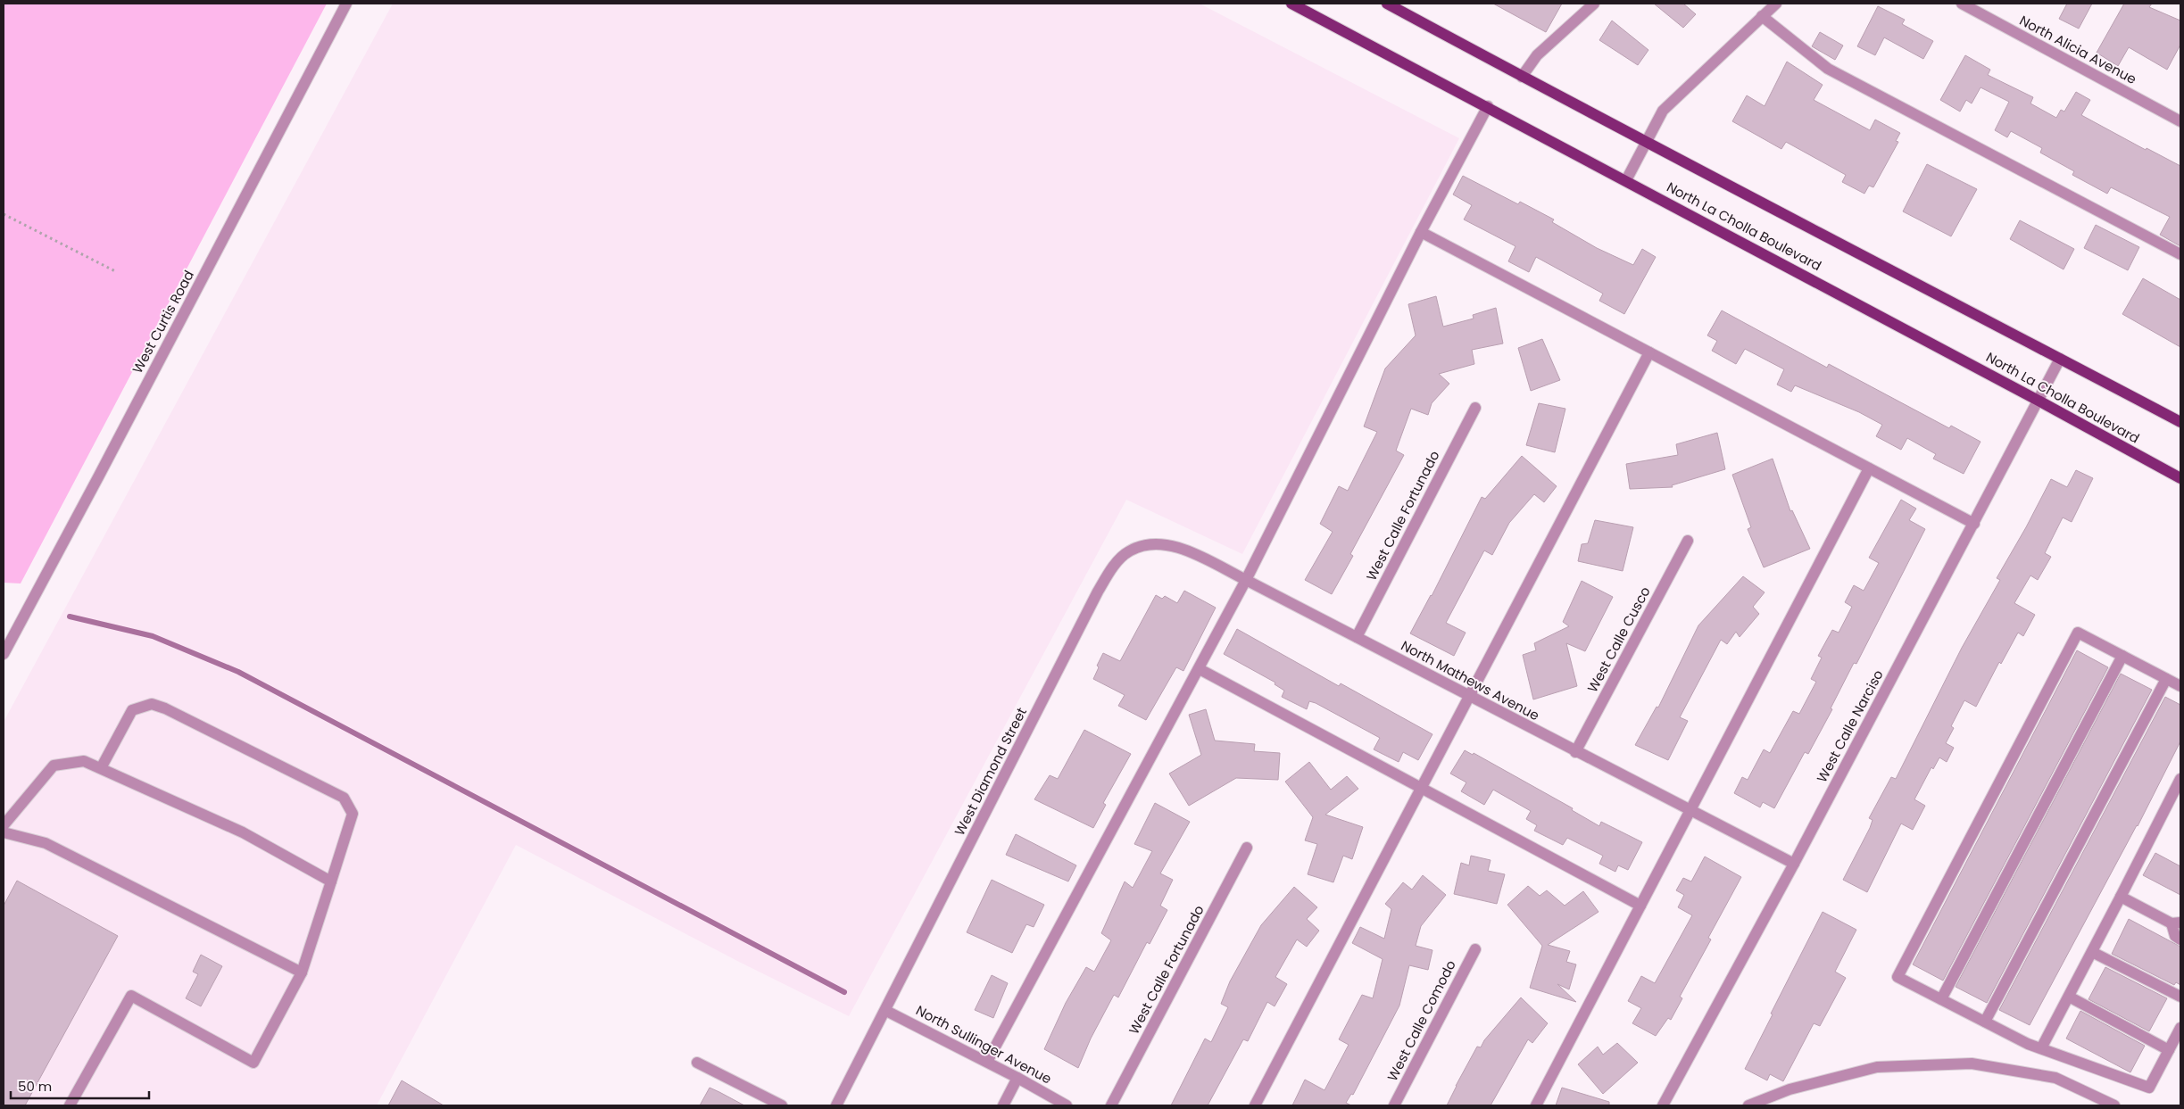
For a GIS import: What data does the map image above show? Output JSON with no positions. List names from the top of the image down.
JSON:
{
  "streets": {
    "main road": ["North La Cholla Boulevard"],
    "street": [
      "North Alicia Avenue",
      "West Curtis Road",
      "West Calle Fortunado",
      "West Calle Cusco",
      "North Mathews Avenue",
      "West Calle Narciso",
      "West Diamond Street",
      "West Calle Comodo",
      "North Sullinger Avenue"
    ]
  },
  "crossings": [
    ["North La Cholla Boulevard", "West Calle Narciso"],
    ["West Calle Fortunado", "North Mathews Avenue"],
    ["West Calle Cusco", "North Mathews Avenue"],
    ["North Mathews Avenue", "West Calle Narciso"],
    ["North Mathews Avenue", "West Diamond Street"],
    ["West Diamond Street", "North Sullinger Avenue"]
  ],
  "scale_bar": "50 m"
}
